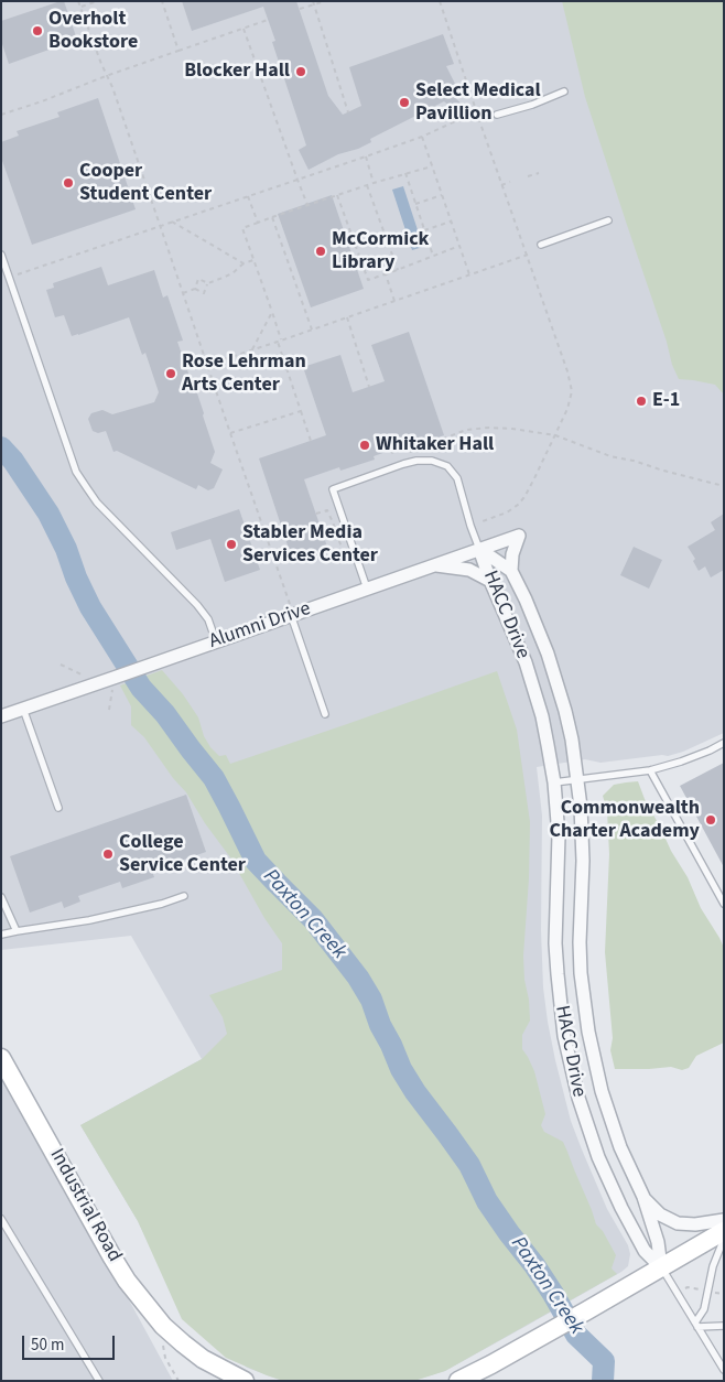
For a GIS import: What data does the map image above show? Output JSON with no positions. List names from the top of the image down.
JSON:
{
  "streets": {
    "street": ["HACC Drive", "Alumni Drive", "Industrial Road"]
  },
  "crossings": [
    ["HACC Drive", "Alumni Drive"]
  ],
  "water": ["Paxton Creek"],
  "places": [
    "Overholt Bookstore",
    "Blocker Hall",
    "Select Medical Pavillion",
    "Cooper Student Center",
    "McCormick Library",
    "Rose Lehrman Arts Center",
    "E-1",
    "Whitaker Hall",
    "Stabler Media Services Center",
    "Commonwealth Charter Academy",
    "College Service Center"
  ],
  "scale_bar": "50 m"
}
